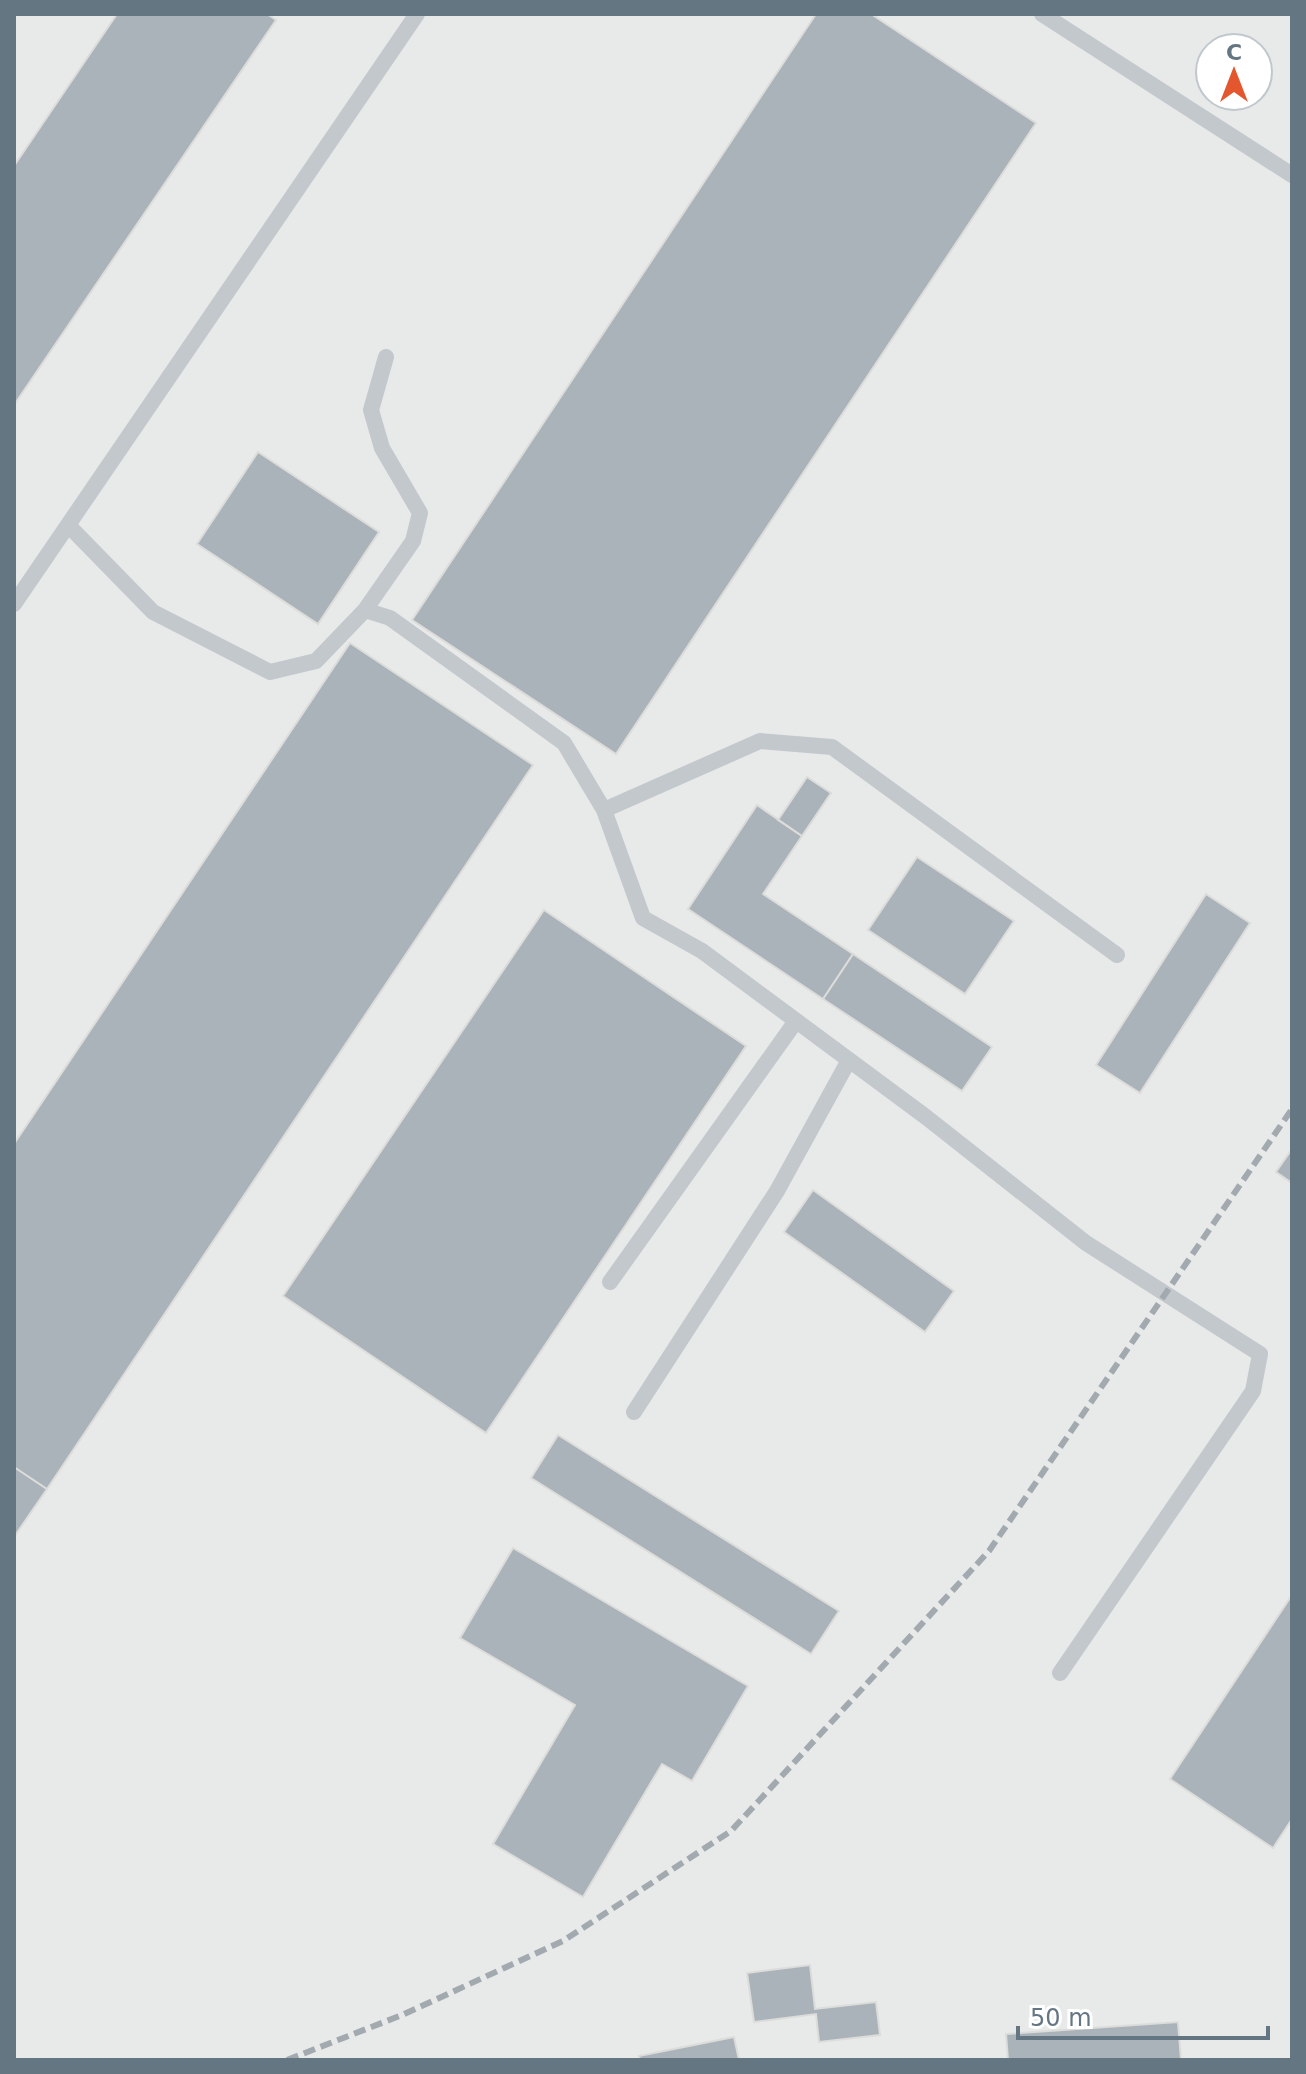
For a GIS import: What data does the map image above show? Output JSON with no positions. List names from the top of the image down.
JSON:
{
  "scale_bar": "50 m",
  "north": "top"
}
